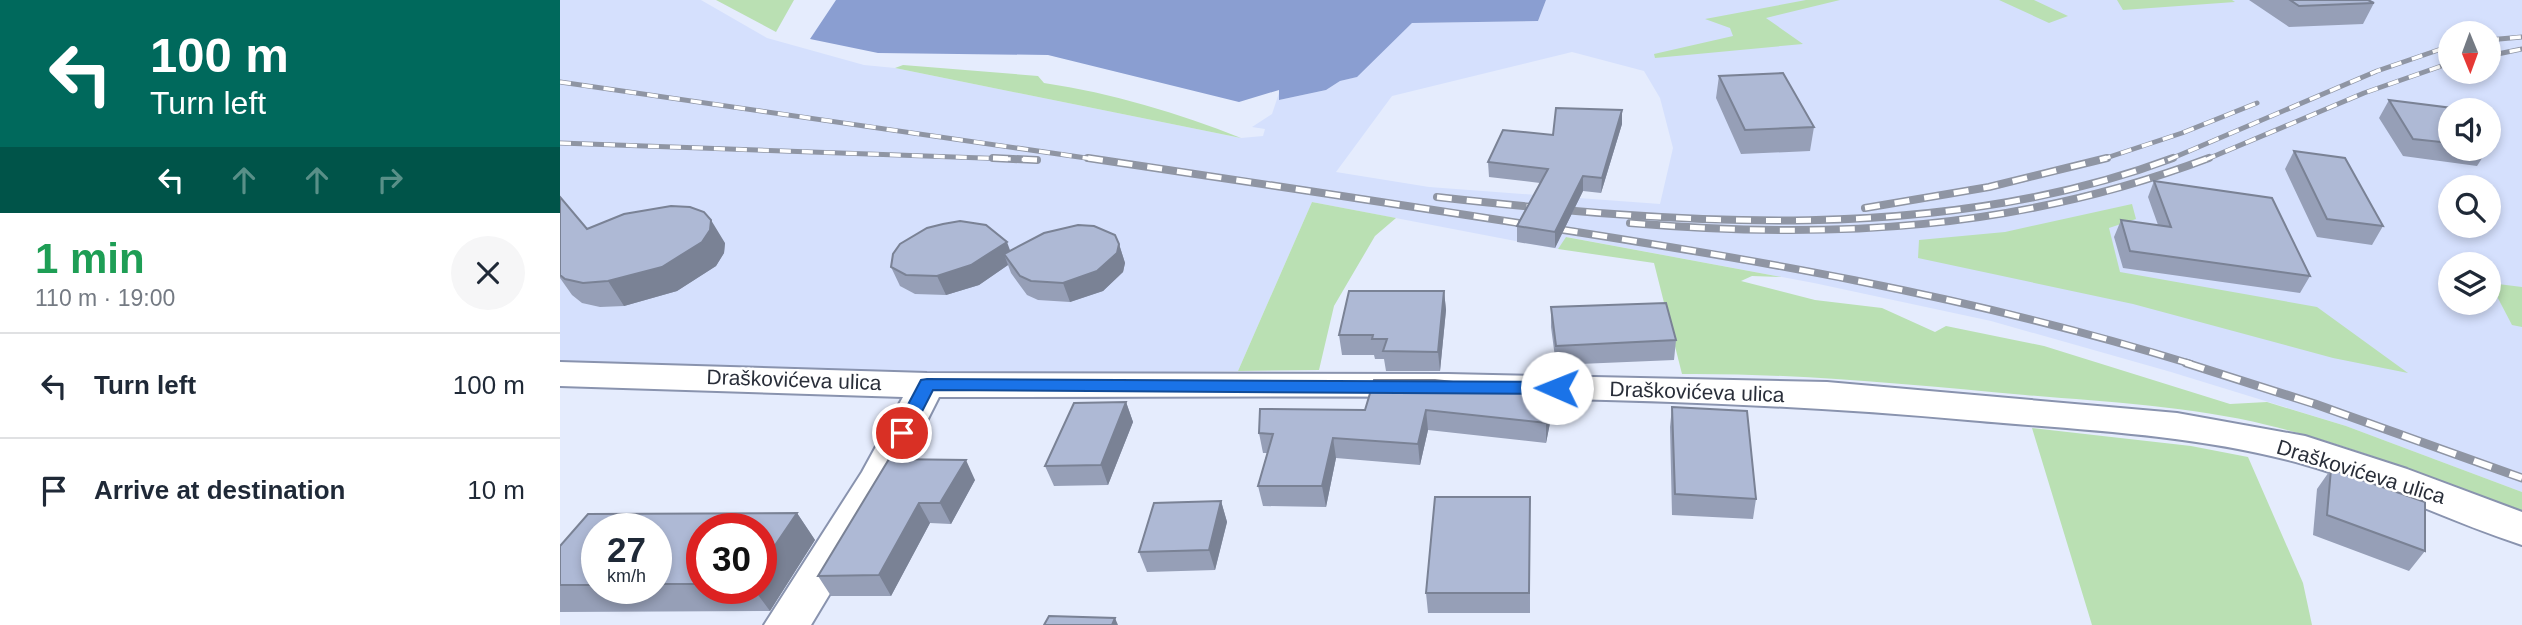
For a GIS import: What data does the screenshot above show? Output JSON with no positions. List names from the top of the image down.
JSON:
{
  "streets": {
    "street": ["Draškovićeva ulica"]
  },
  "north": "bottom",
  "page": {
    "turn": ["100 m", "Turn left"],
    "heading": ["1 min", "110 m · 19:00"],
    "list": [
      {
        "name": "Turn left",
        "value": "100 m"
      },
      {
        "name": "Arrive at destination",
        "value": "10 m"
      }
    ],
    "speed": "27 km/h",
    "limit": "30"
  }
}
